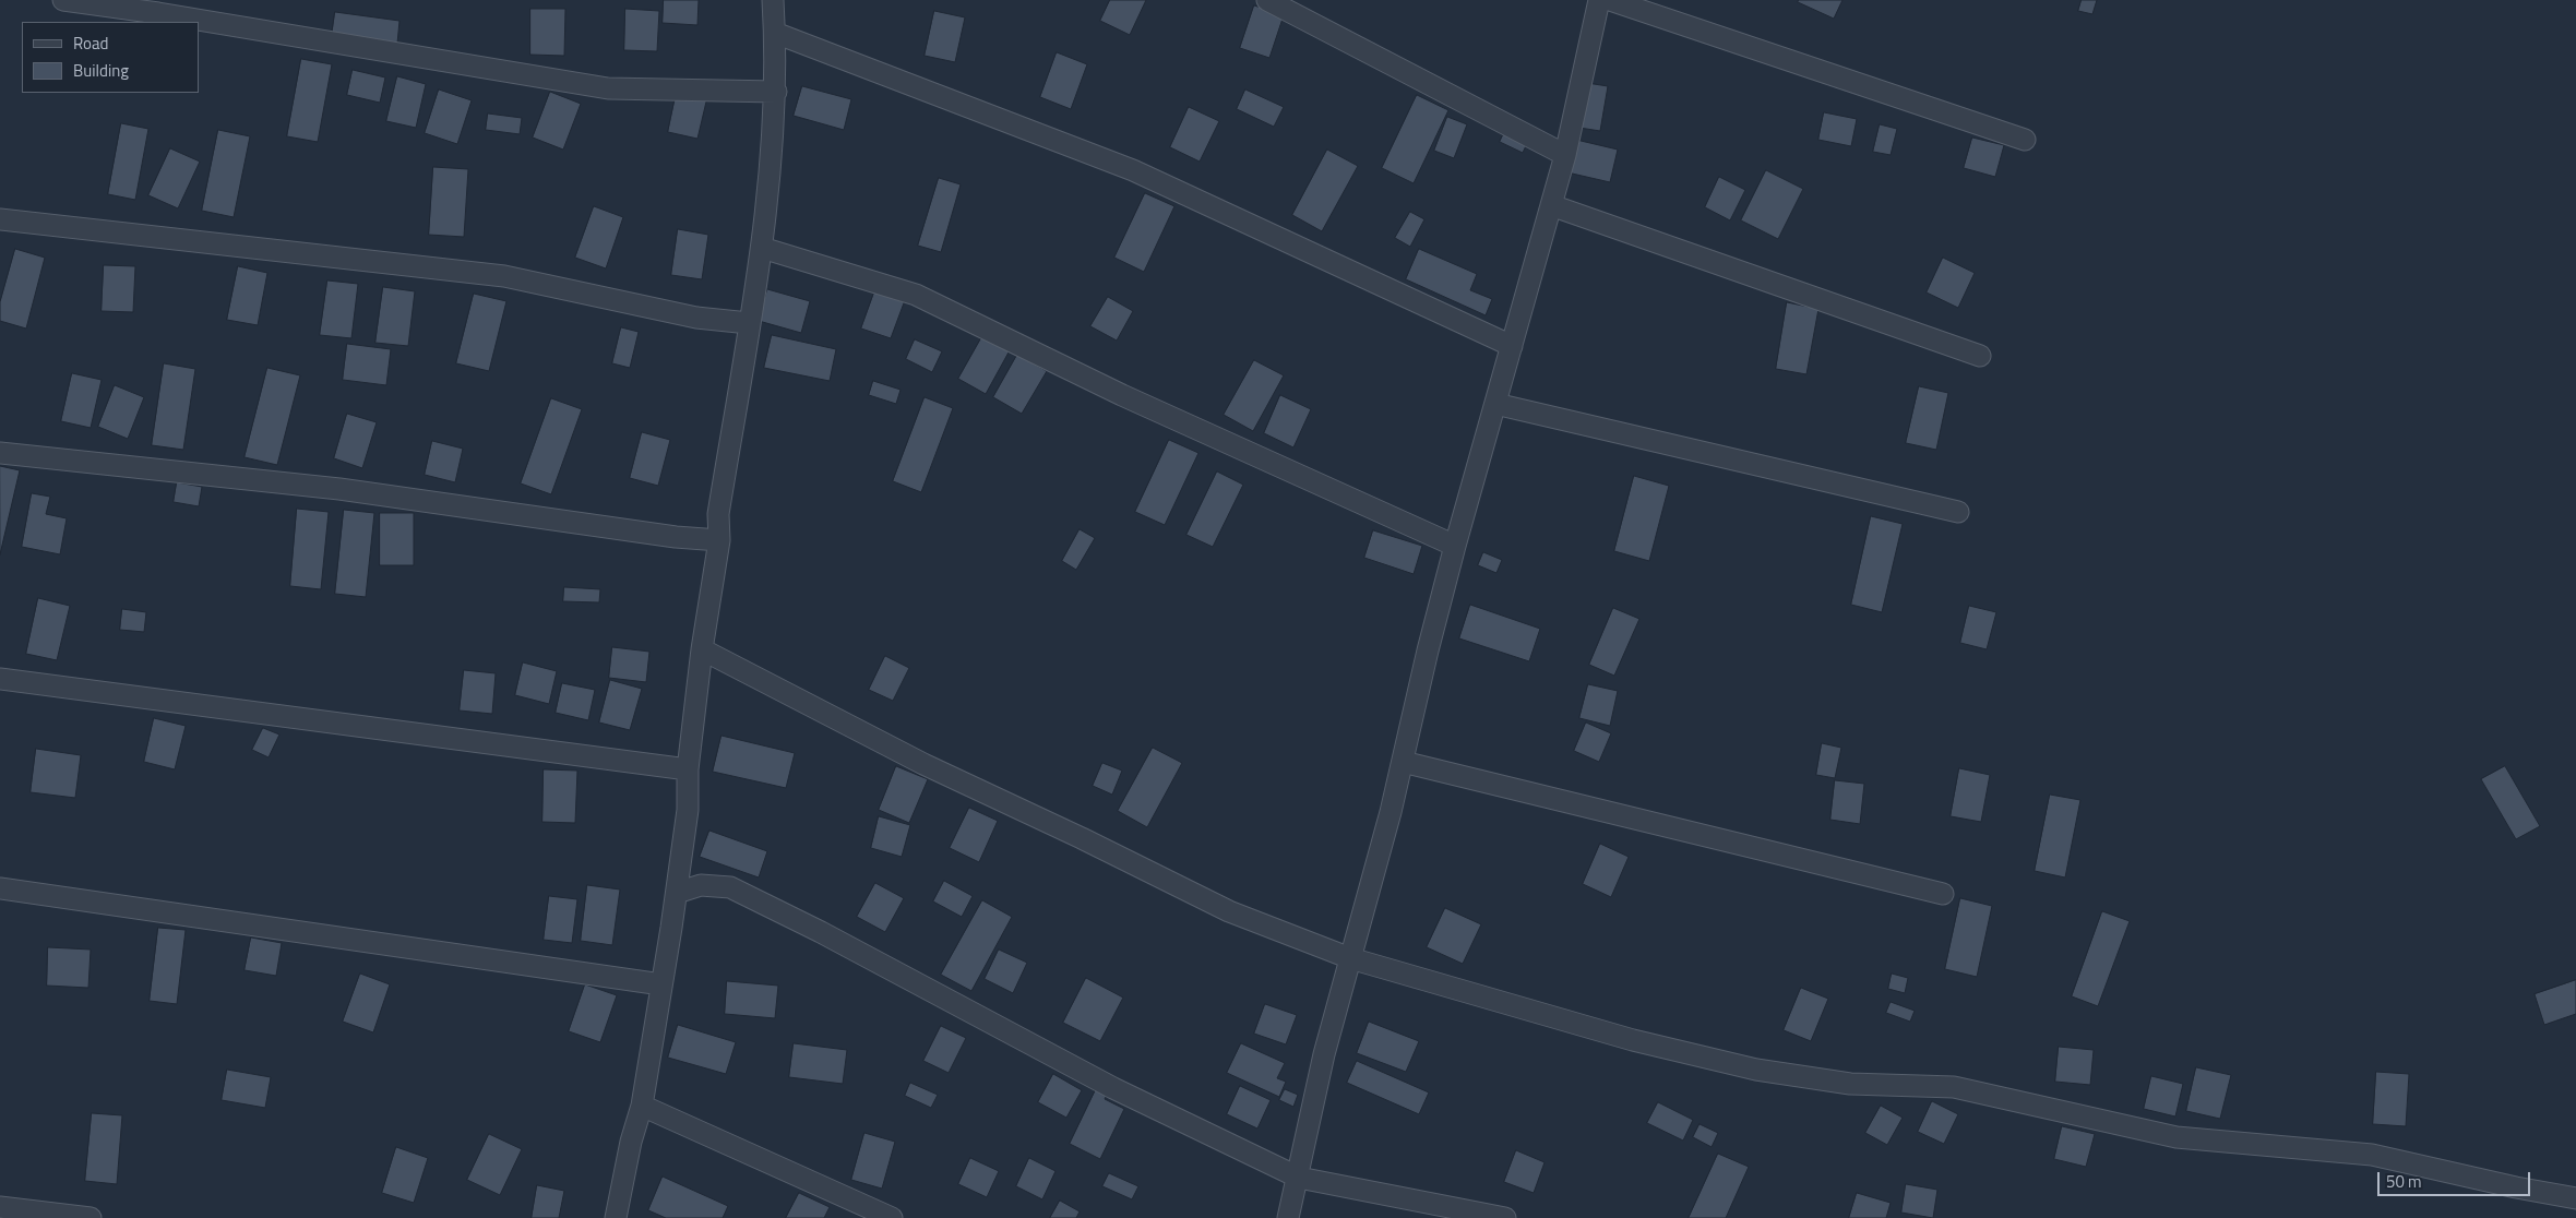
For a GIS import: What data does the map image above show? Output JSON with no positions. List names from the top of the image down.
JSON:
{
  "legend": ["Road", "Building"],
  "scale_bar": "50 m"
}
